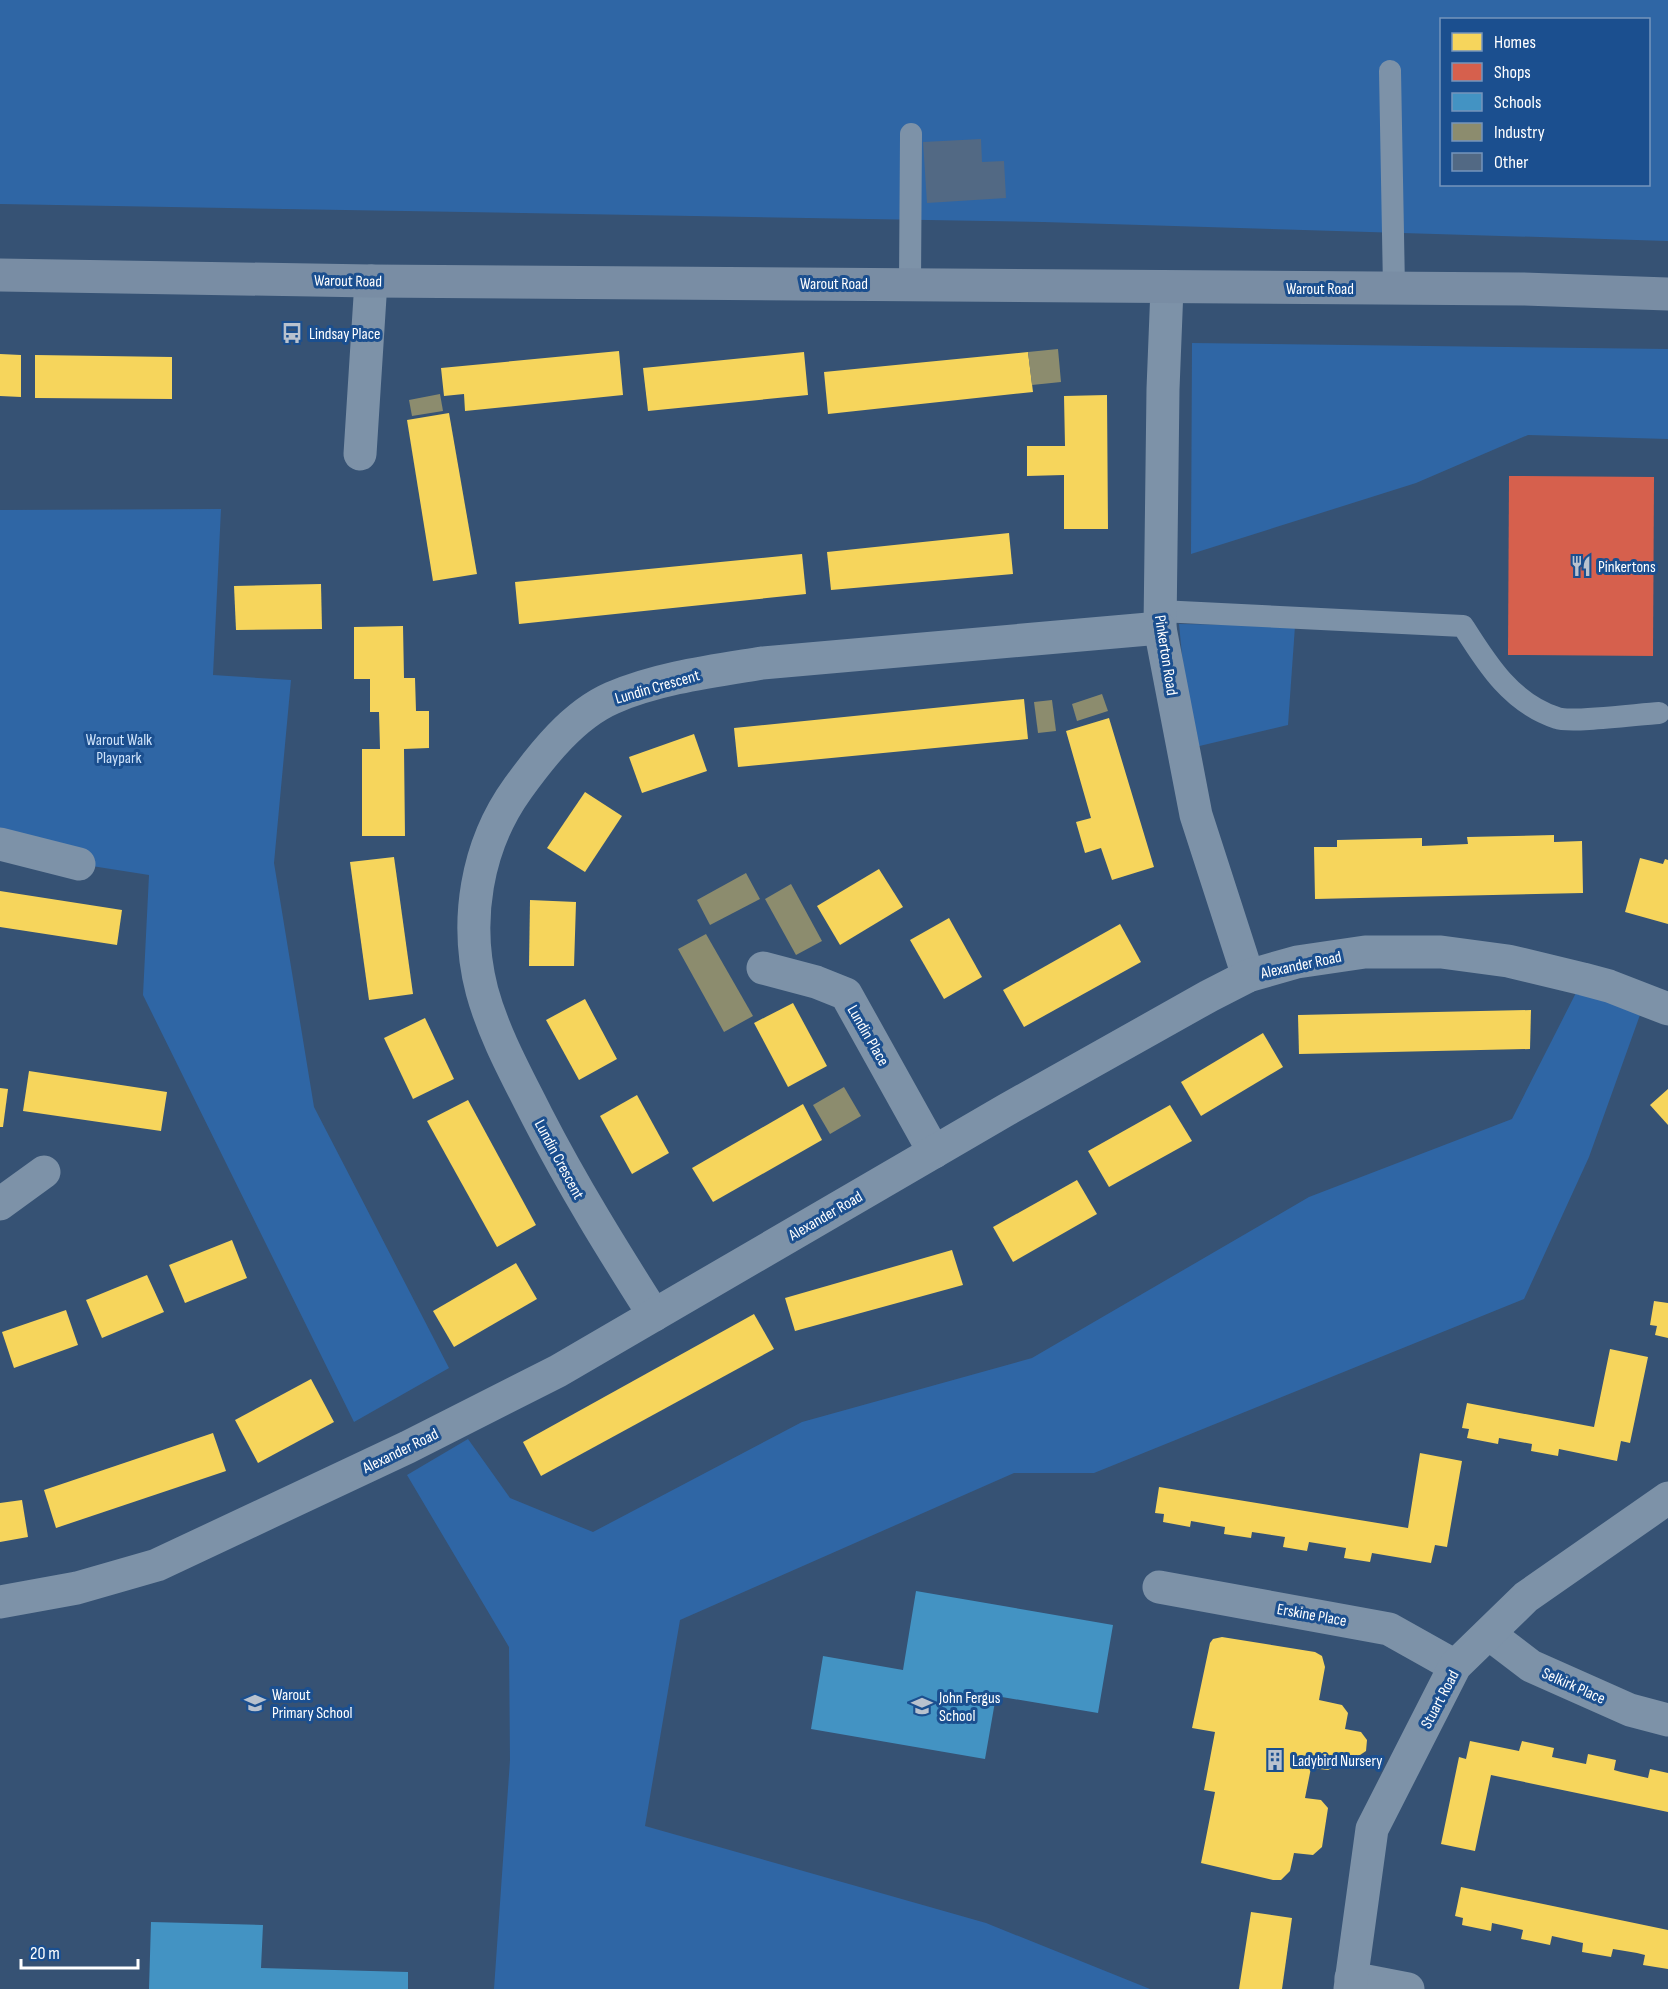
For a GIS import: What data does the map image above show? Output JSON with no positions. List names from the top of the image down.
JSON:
{
  "streets": {
    "street": [
      "Warout Road",
      "Pinkerton Road",
      "Lundin Crescent",
      "Alexander Road",
      "Lundin Place",
      "Erskine Place",
      "Selkirk Place",
      "Stuart Road"
    ]
  },
  "crossings": [
    ["Warout Road", "Pinkerton Road"],
    ["Pinkerton Road", "Lundin Crescent"],
    ["Pinkerton Road", "Alexander Road"],
    ["Lundin Crescent", "Alexander Road"],
    ["Alexander Road", "Lundin Place"],
    ["Erskine Place", "Stuart Road"],
    ["Selkirk Place", "Stuart Road"]
  ],
  "parks": ["Warout Walk Playpark"],
  "places": {
    "bus stop": ["Lindsay Place"],
    "restaurant": ["Pinkertons"],
    "school or university": ["Warout Primary School", "John Fergus School"],
    "building": ["Ladybird Nursery"]
  },
  "legend": [
    "Homes",
    "Shops",
    "Schools",
    "Industry",
    "Other"
  ],
  "scale_bar": "20 m"
}
